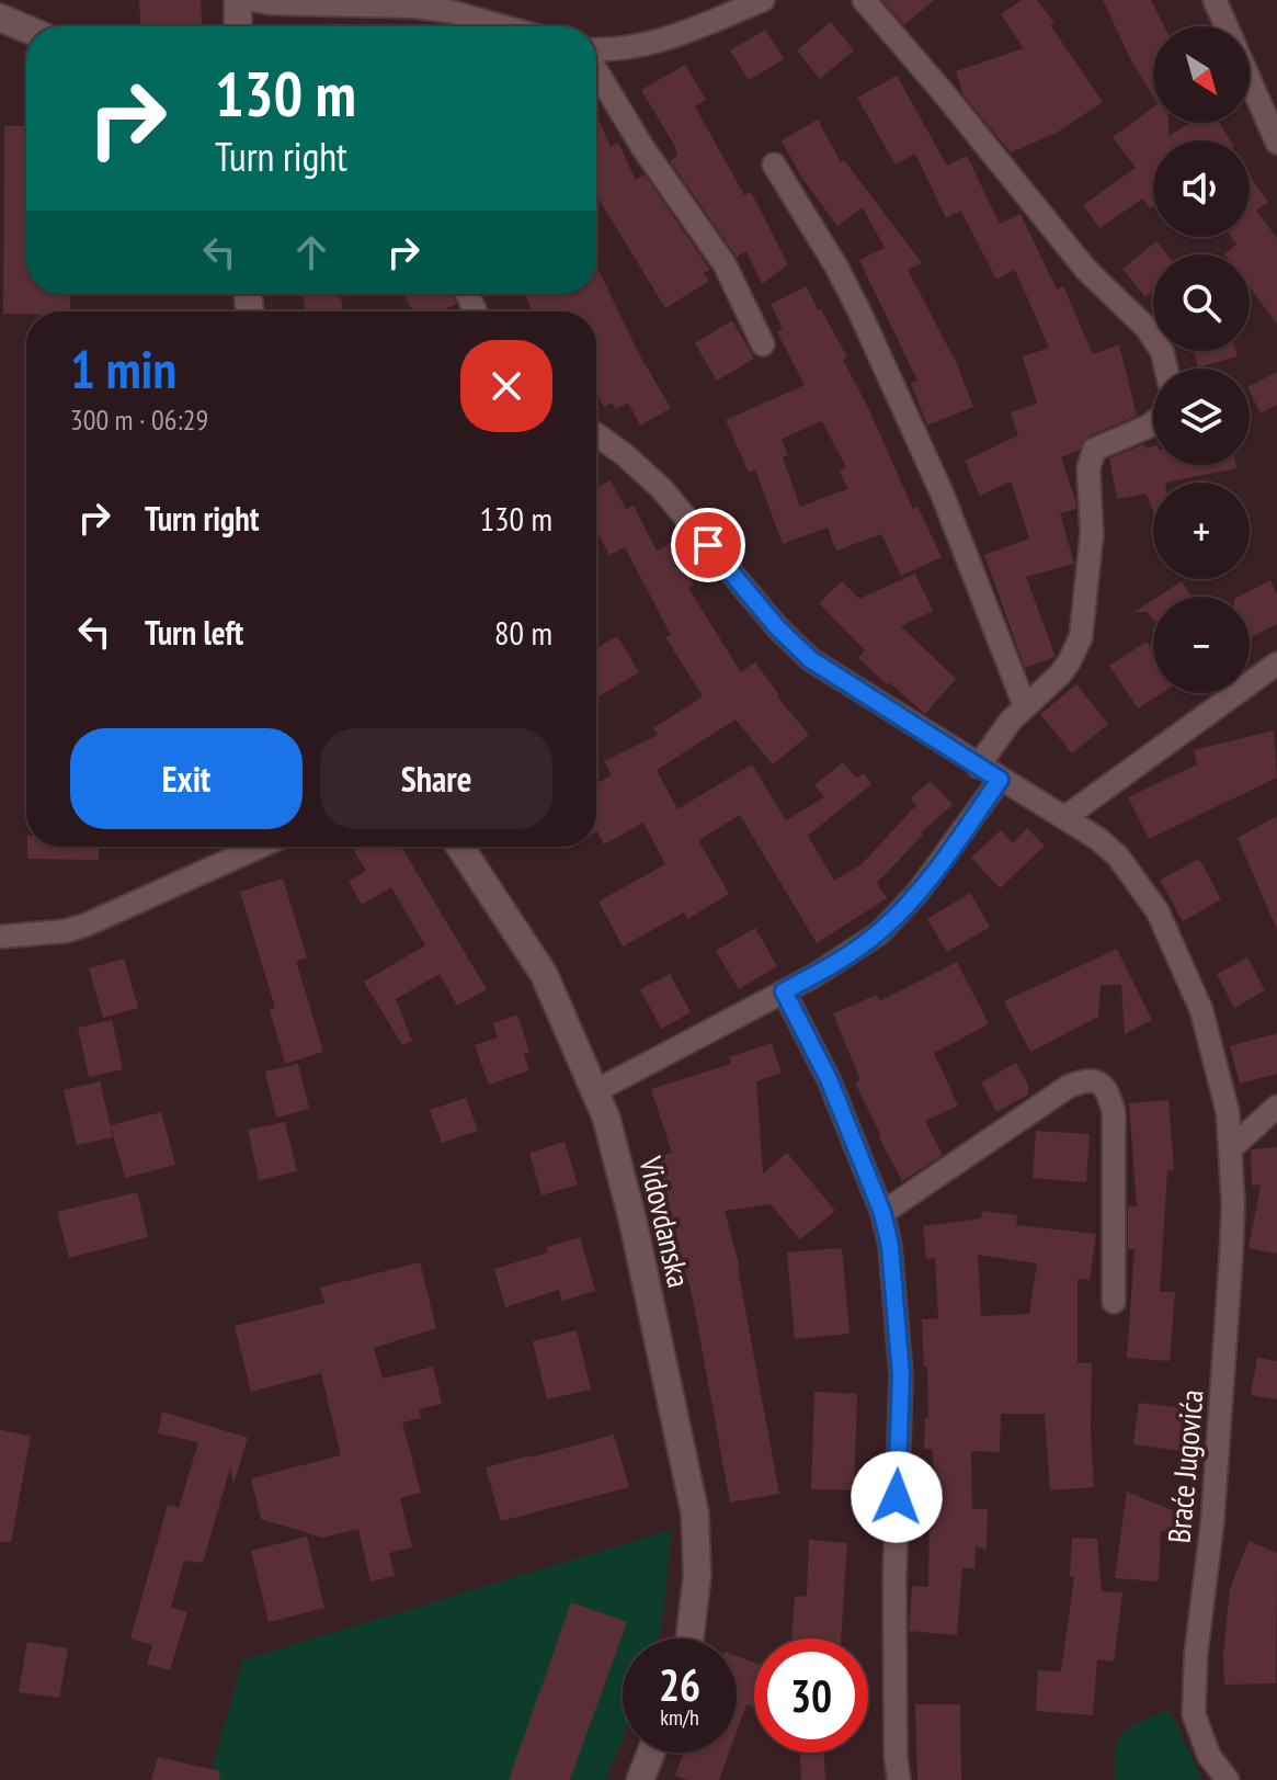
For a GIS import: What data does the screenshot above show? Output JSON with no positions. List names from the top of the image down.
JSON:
{
  "streets": {
    "street": ["Vidovdanska", "Braće Jugovića"]
  },
  "north": "bottom right",
  "page": {
    "map_buttons": ["+", "−"],
    "turn": ["130 m", "Turn right"],
    "heading": ["1 min", "300 m · 06:29"],
    "list": [
      {
        "name": "Turn right",
        "value": "130 m"
      },
      {
        "name": "Turn left",
        "value": "80 m"
      }
    ],
    "buttons": ["Exit", "Share"],
    "speed": "26 km/h",
    "limit": "30"
  }
}
